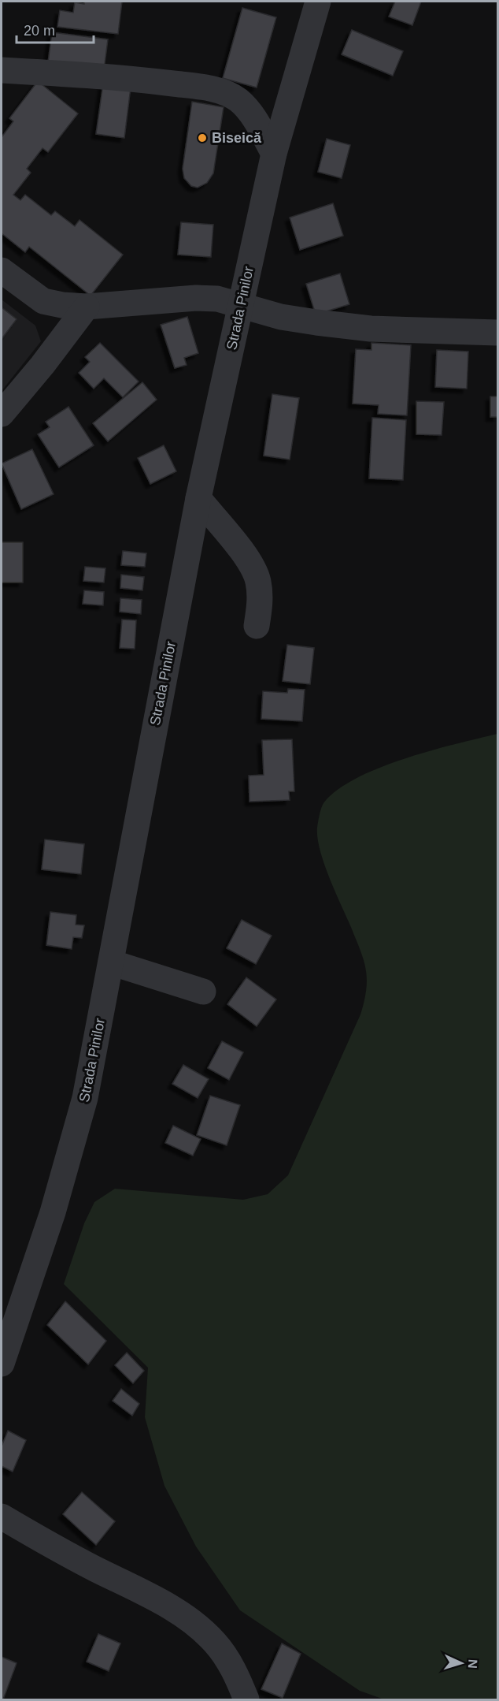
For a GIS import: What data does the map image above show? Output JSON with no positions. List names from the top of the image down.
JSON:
{
  "streets": {
    "street": ["Strada Pinilor"]
  },
  "places": ["Biseică"],
  "scale_bar": "20 m",
  "north": "right"
}
